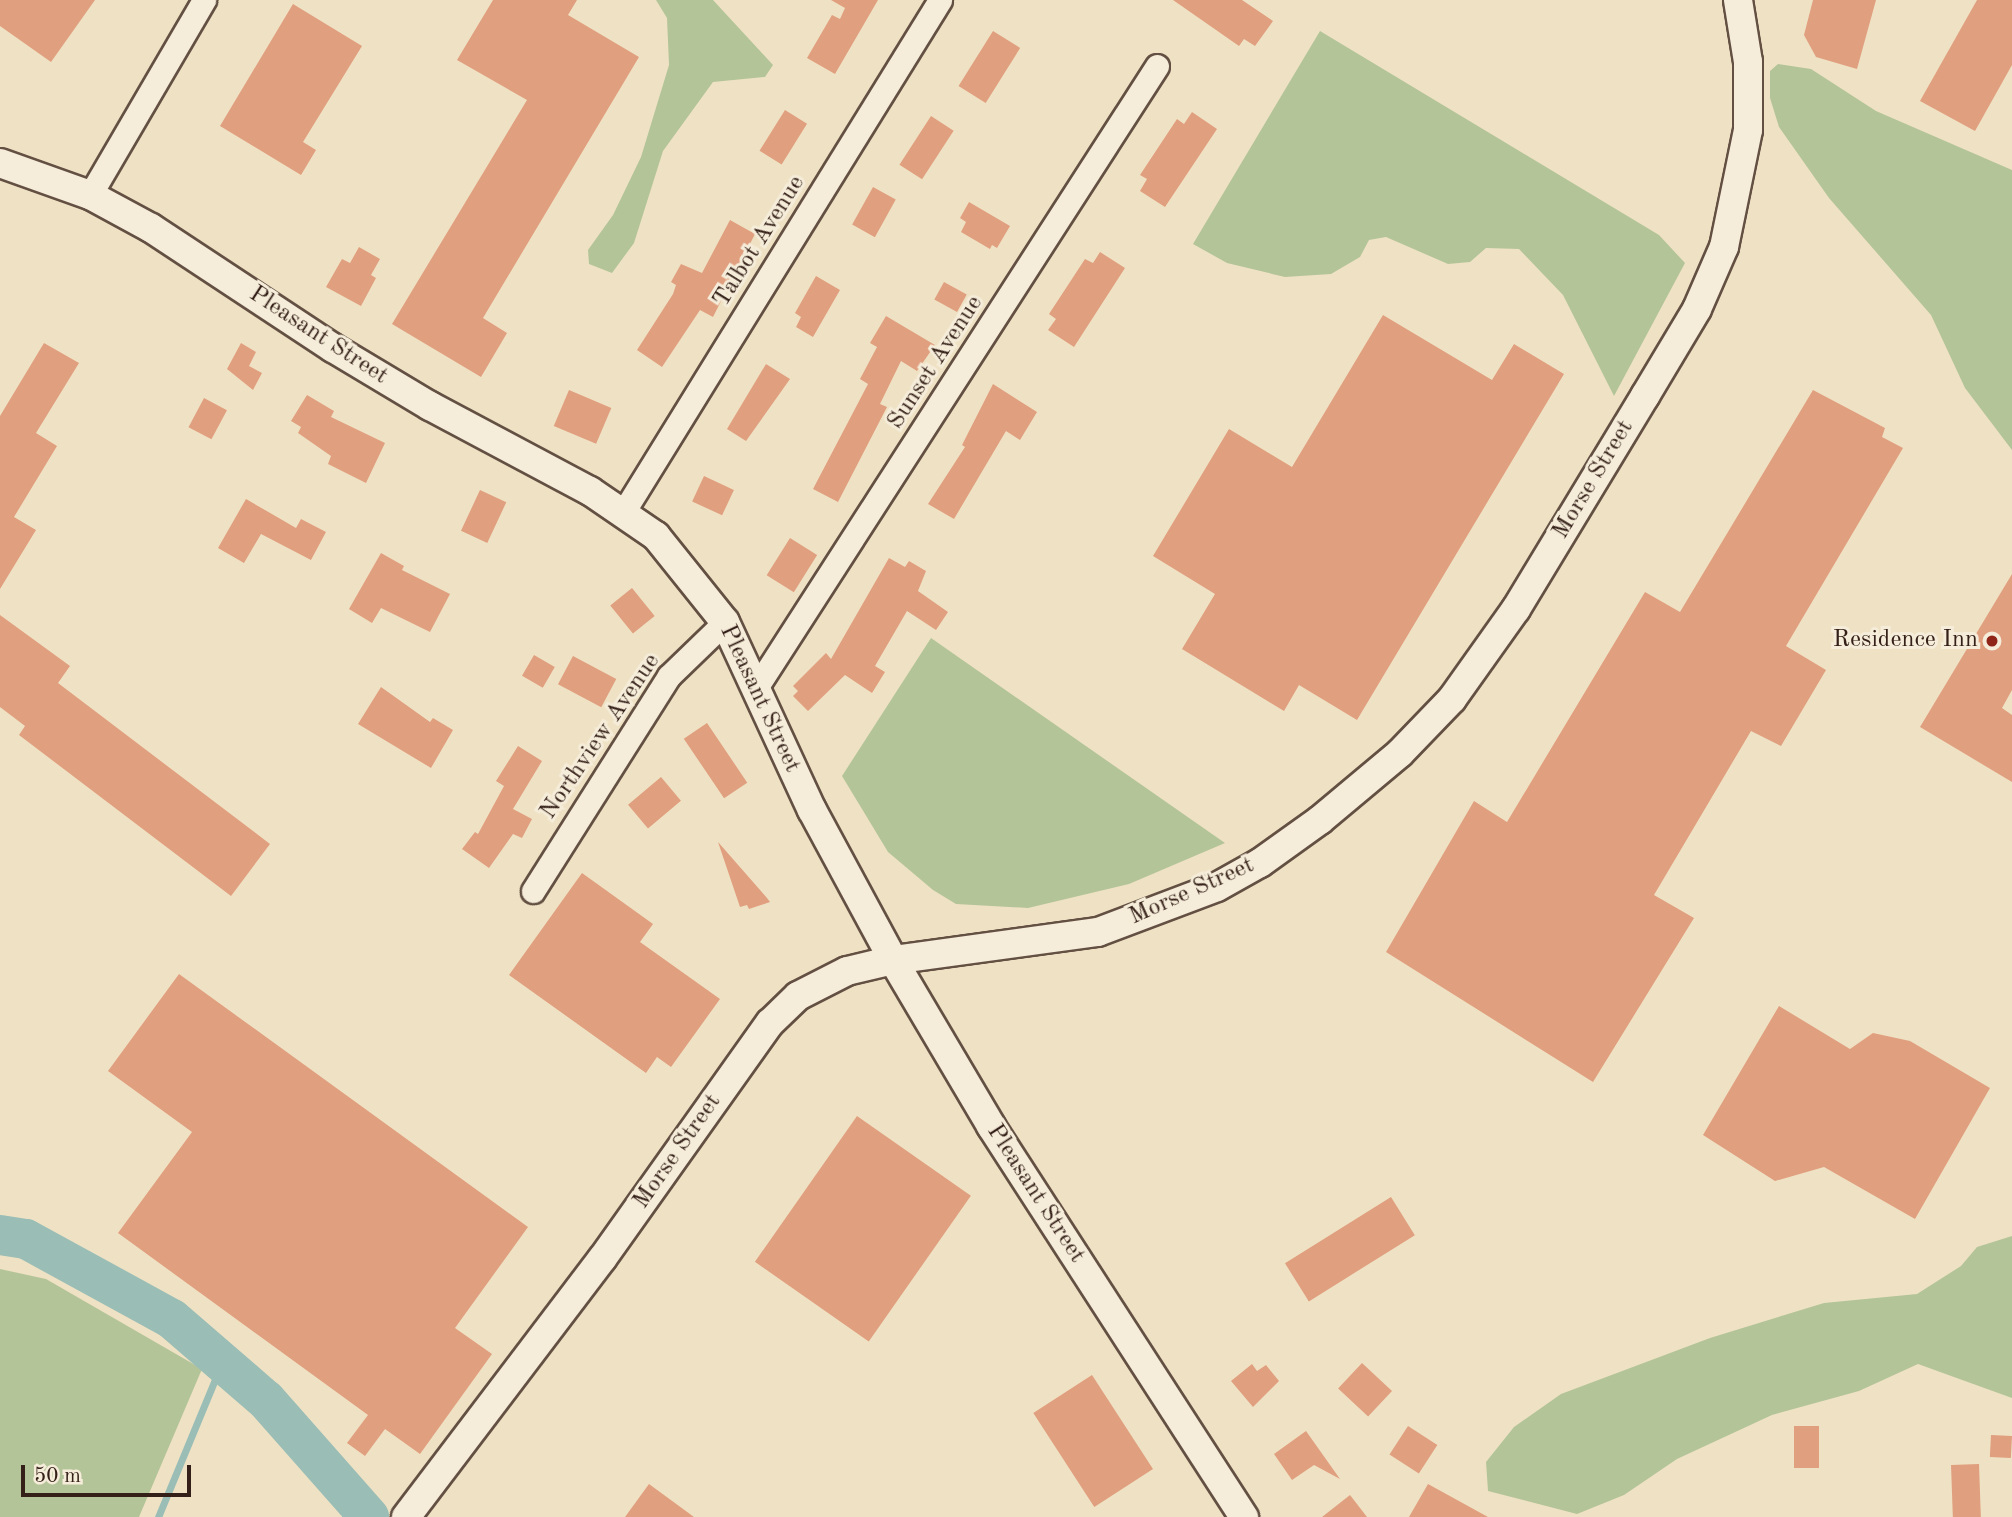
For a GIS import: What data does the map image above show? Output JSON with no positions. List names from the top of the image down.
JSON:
{
  "streets": {
    "street": [
      "Talbot Avenue",
      "Pleasant Street",
      "Sunset Avenue",
      "Morse Street",
      "Northview Avenue"
    ]
  },
  "crossings": [
    ["Talbot Avenue", "Pleasant Street"],
    ["Pleasant Street", "Sunset Avenue"],
    ["Pleasant Street", "Morse Street"],
    ["Pleasant Street", "Northview Avenue"]
  ],
  "places": ["Residence Inn"],
  "scale_bar": "50 m"
}
